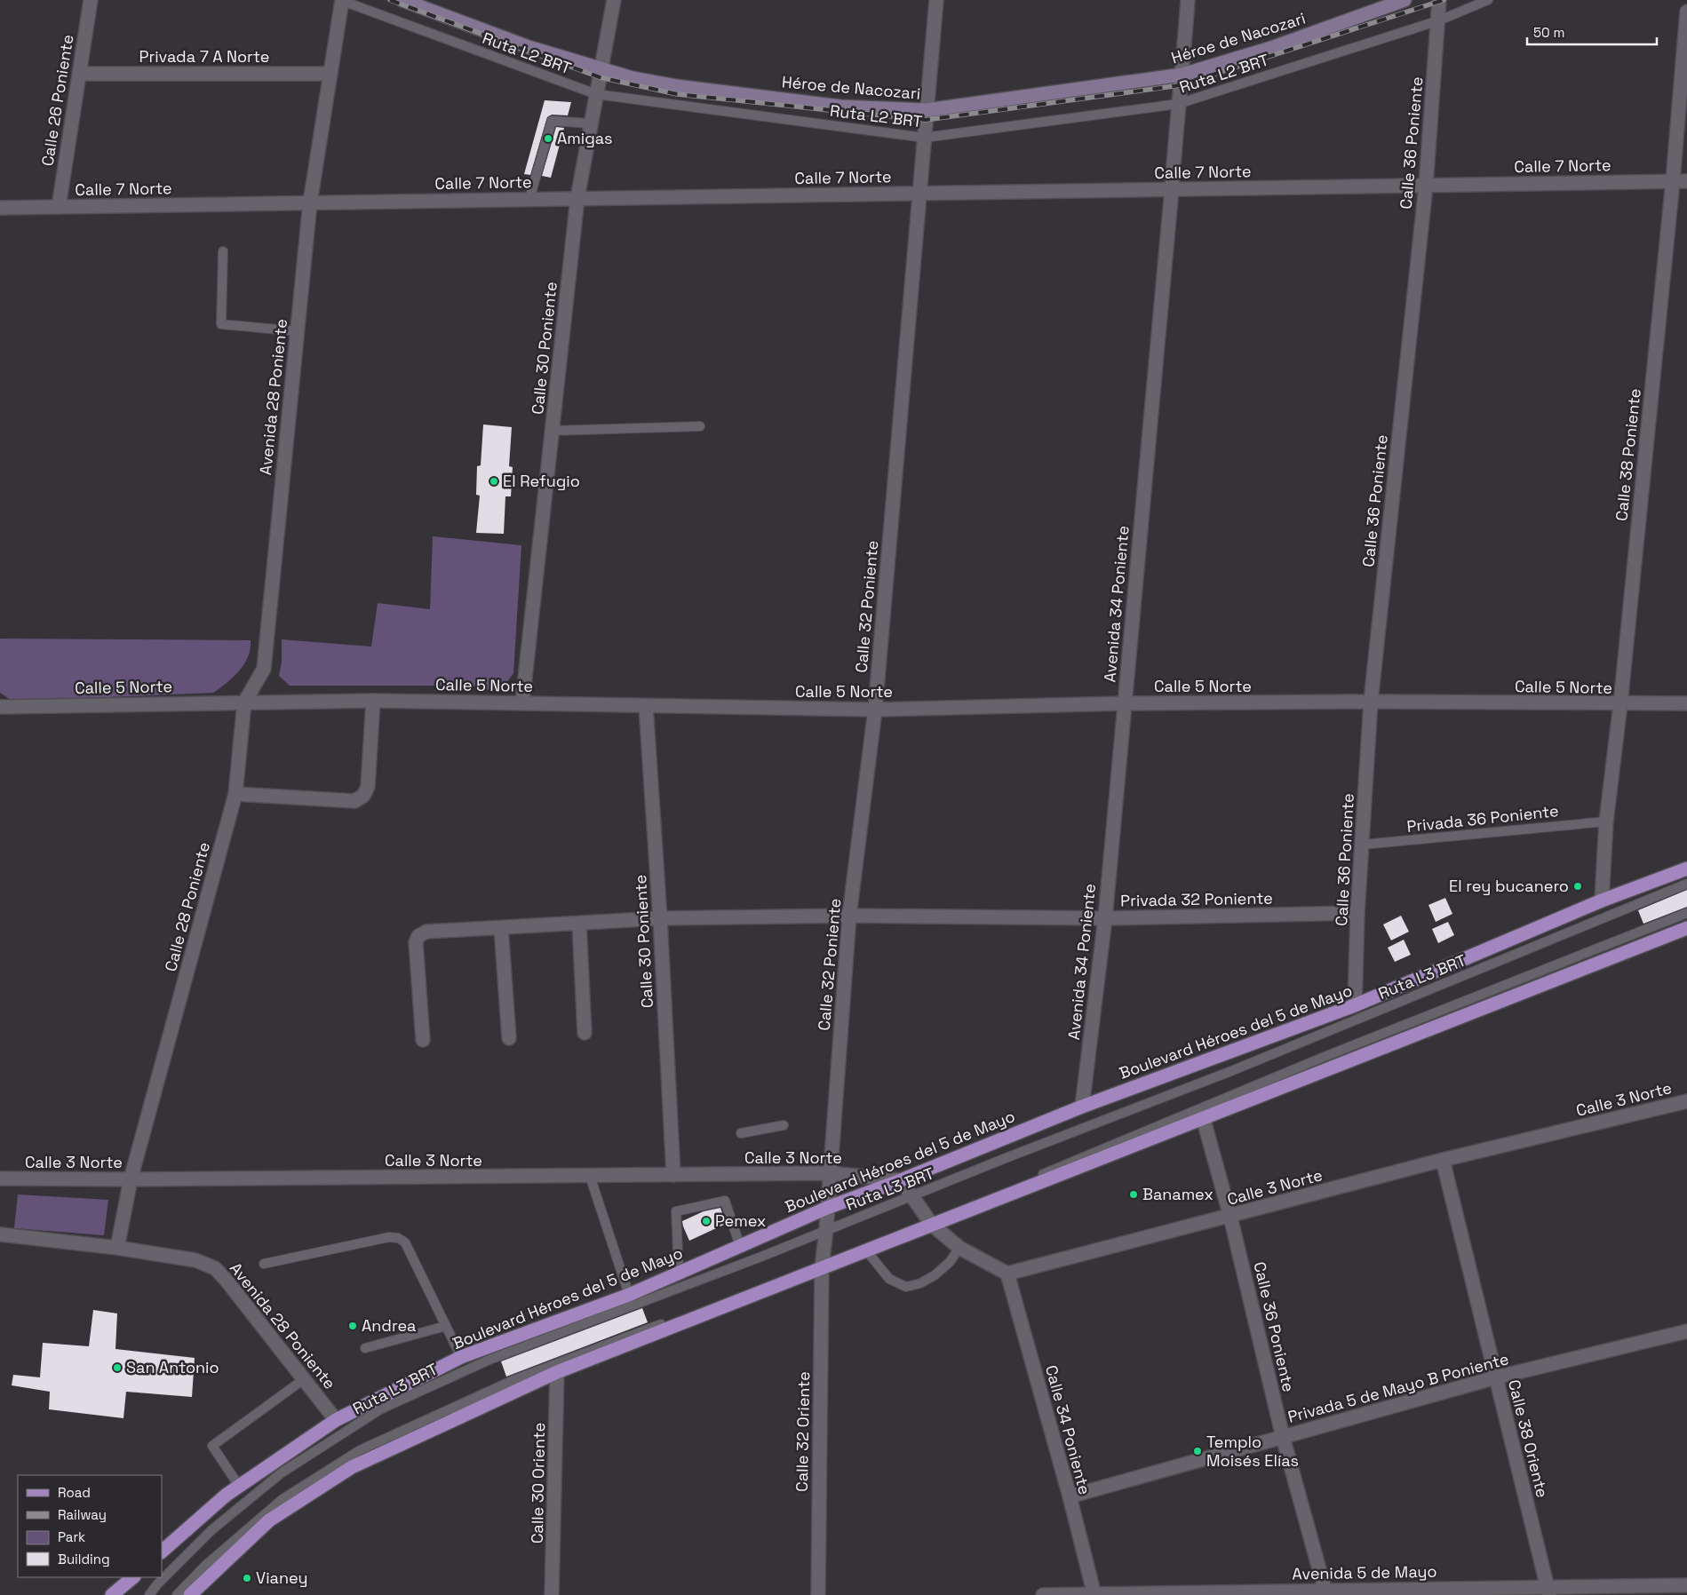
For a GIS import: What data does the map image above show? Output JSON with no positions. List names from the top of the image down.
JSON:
{
  "streets": {
    "main road": ["Boulevard Héroes del 5 de Mayo"],
    "street": [
      "Héroe de Nacozari",
      "Privada 7 A Norte",
      "Calle 26 Poniente",
      "Calle 36 Poniente",
      "Calle 7 Norte",
      "Calle 30 Poniente",
      "Avenida 28 Poniente",
      "Calle 38 Poniente",
      "Avenida 34 Poniente",
      "Calle 32 Poniente",
      "Calle 5 Norte",
      "Privada 32 Poniente",
      "Calle 28 Poniente",
      "Calle 3 Norte",
      "Privada 5 de Mayo B Poniente",
      "Calle 34 Poniente",
      "Calle 32 Oriente",
      "Calle 38 Oriente",
      "Calle 30 Oriente",
      "Avenida 5 de Mayo"
    ],
    "lane": ["Ruta L2 BRT", "Privada 36 Poniente", "Ruta L3 BRT"]
  },
  "crossings": [
    ["Héroe de Nacozari", "Calle 30 Poniente"],
    ["Héroe de Nacozari", "Calle 32 Poniente"],
    ["Ruta L2 BRT", "Calle 36 Poniente"],
    ["Ruta L2 BRT", "Calle 30 Poniente"],
    ["Ruta L2 BRT", "Avenida 28 Poniente"],
    ["Ruta L2 BRT", "Avenida 34 Poniente"],
    ["Ruta L2 BRT", "Calle 32 Poniente"],
    ["Privada 7 A Norte", "Calle 26 Poniente"],
    ["Privada 7 A Norte", "Avenida 28 Poniente"],
    ["Calle 26 Poniente", "Calle 7 Norte"],
    ["Calle 36 Poniente", "Calle 7 Norte"],
    ["Calle 36 Poniente", "Calle 5 Norte"],
    ["Calle 36 Poniente", "Privada 36 Poniente"],
    ["Calle 36 Poniente", "Privada 32 Poniente"],
    ["Calle 36 Poniente", "Boulevard Héroes del 5 de Mayo"],
    ["Calle 36 Poniente", "Calle 3 Norte"],
    ["Calle 36 Poniente", "Privada 5 de Mayo B Poniente"],
    ["Calle 36 Poniente", "Avenida 5 de Mayo"],
    ["Calle 7 Norte", "Calle 30 Poniente"],
    ["Calle 7 Norte", "Avenida 28 Poniente"],
    ["Calle 7 Norte", "Calle 38 Poniente"],
    ["Calle 7 Norte", "Avenida 34 Poniente"],
    ["Calle 7 Norte", "Calle 32 Poniente"],
    ["Calle 30 Poniente", "Calle 5 Norte"],
    ["Calle 30 Poniente", "Privada 32 Poniente"],
    ["Calle 30 Poniente", "Calle 3 Norte"],
    ["Avenida 28 Poniente", "Calle 5 Norte"],
    ["Avenida 28 Poniente", "Calle 28 Poniente"],
    ["Avenida 28 Poniente", "Boulevard Héroes del 5 de Mayo"],
    ["Calle 38 Poniente", "Calle 5 Norte"],
    ["Calle 38 Poniente", "Privada 36 Poniente"],
    ["Calle 38 Poniente", "Boulevard Héroes del 5 de Mayo"],
    ["Avenida 34 Poniente", "Calle 5 Norte"],
    ["Avenida 34 Poniente", "Privada 32 Poniente"],
    ["Avenida 34 Poniente", "Boulevard Héroes del 5 de Mayo"],
    ["Calle 32 Poniente", "Calle 5 Norte"],
    ["Calle 32 Poniente", "Privada 32 Poniente"],
    ["Calle 32 Poniente", "Ruta L3 BRT"],
    ["Calle 32 Poniente", "Boulevard Héroes del 5 de Mayo"],
    ["Calle 32 Poniente", "Calle 3 Norte"],
    ["Calle 32 Poniente", "Calle 32 Oriente"],
    ["Calle 28 Poniente", "Calle 3 Norte"],
    ["Boulevard Héroes del 5 de Mayo", "Calle 3 Norte"],
    ["Calle 3 Norte", "Calle 34 Poniente"],
    ["Calle 3 Norte", "Calle 38 Oriente"],
    ["Privada 5 de Mayo B Poniente", "Calle 34 Poniente"],
    ["Privada 5 de Mayo B Poniente", "Calle 38 Oriente"],
    ["Calle 34 Poniente", "Avenida 5 de Mayo"],
    ["Calle 38 Oriente", "Avenida 5 de Mayo"]
  ],
  "places": [
    "Amigas",
    "El Refugio",
    "El rey bucanero",
    "Banamex",
    "Pemex",
    "Andrea",
    "San Antonio",
    "Templo Moisés Elías",
    "Vianey"
  ],
  "legend": [
    "Road",
    "Railway",
    "Park",
    "Building"
  ],
  "scale_bar": "50 m"
}
